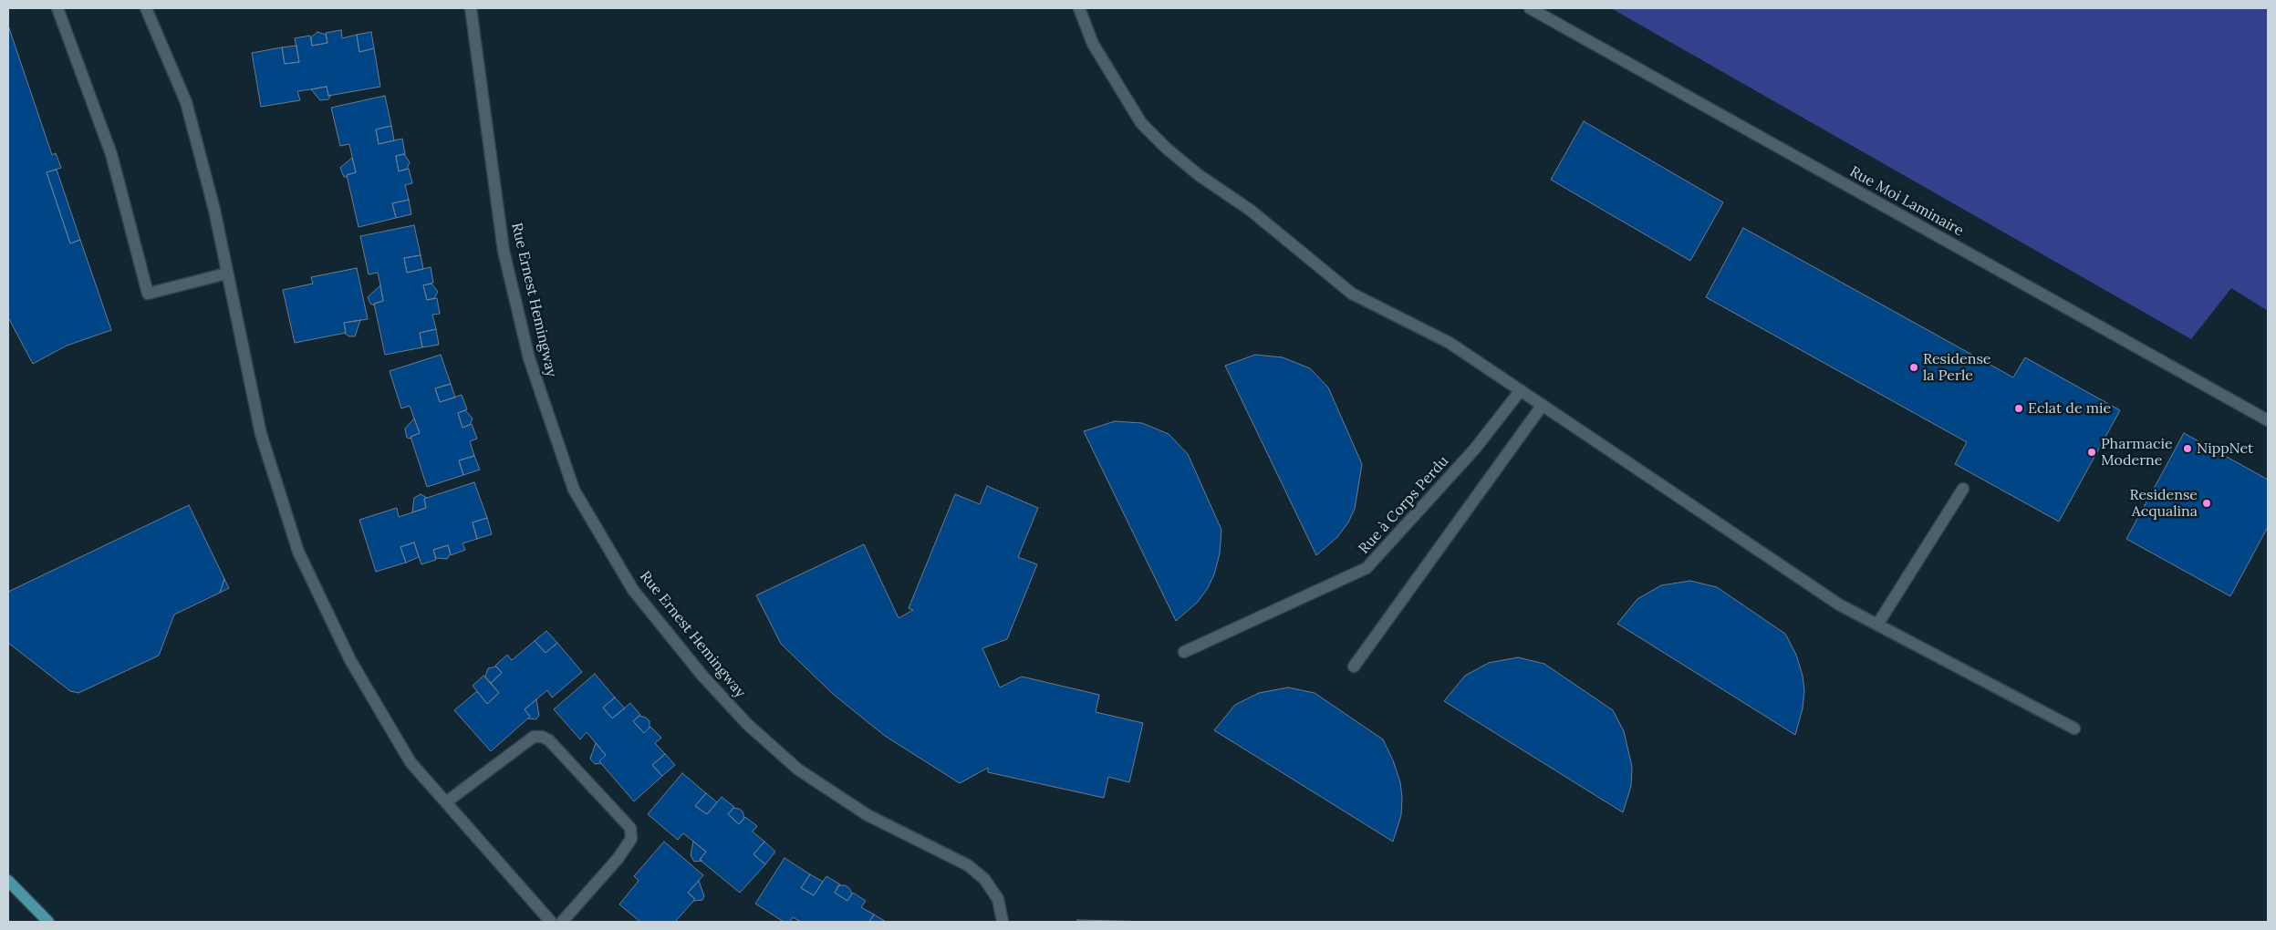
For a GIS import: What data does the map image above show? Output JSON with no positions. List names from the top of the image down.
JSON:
{
  "streets": {
    "street": ["Rue Moi Laminaire", "Rue Ernest Hemingway", "Rue à Corps Perdu"]
  },
  "places": [
    "Residense la Perle",
    "Eclat de mie",
    "NippNet",
    "Pharmacie Moderne",
    "Residense Acqualina"
  ]
}
